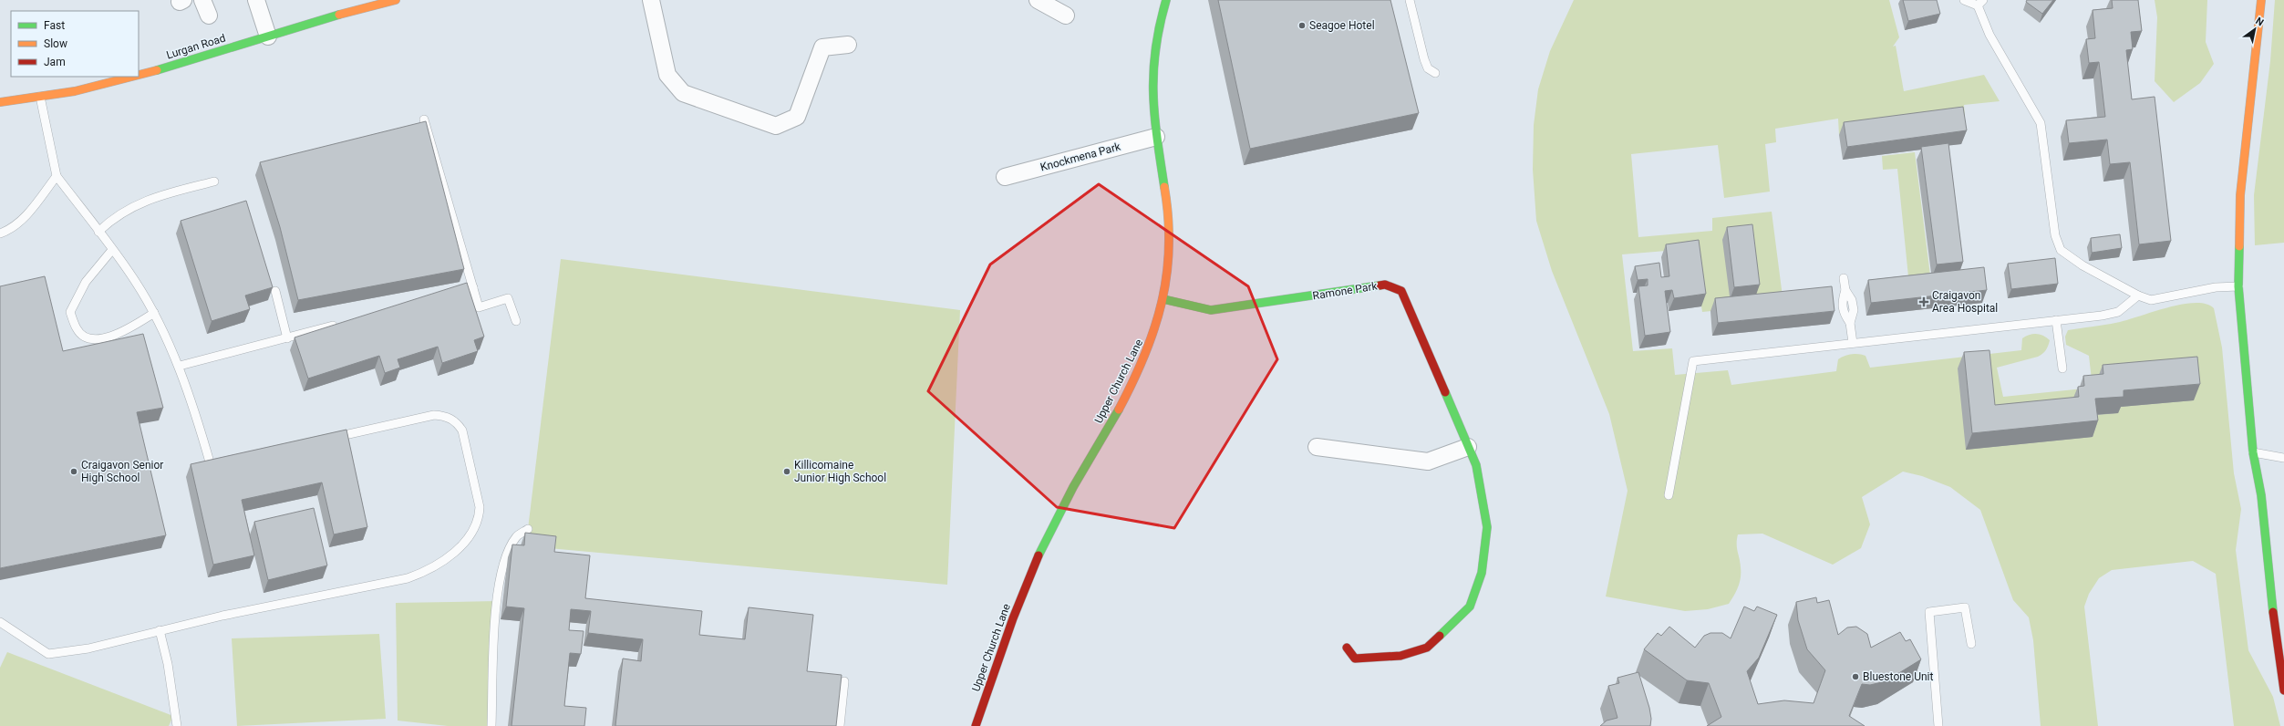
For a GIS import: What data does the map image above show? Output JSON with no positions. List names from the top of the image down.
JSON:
{
  "streets": {
    "street": [
      "Lurgan Road",
      "Knockmena Park",
      "Ramone Park",
      "Upper Church Lane"
    ]
  },
  "crossings": [
    ["Knockmena Park", "Upper Church Lane"],
    ["Ramone Park", "Upper Church Lane"]
  ],
  "places": {
    "other": [
      "Seagoe Hotel",
      "Craigavon Senior High School",
      "Killicomaine Junior High School",
      "Bluestone Unit"
    ],
    "health": ["Craigavon Area Hospital"]
  },
  "legend": ["Fast", "Slow", "Jam"],
  "north": "top right"
}
